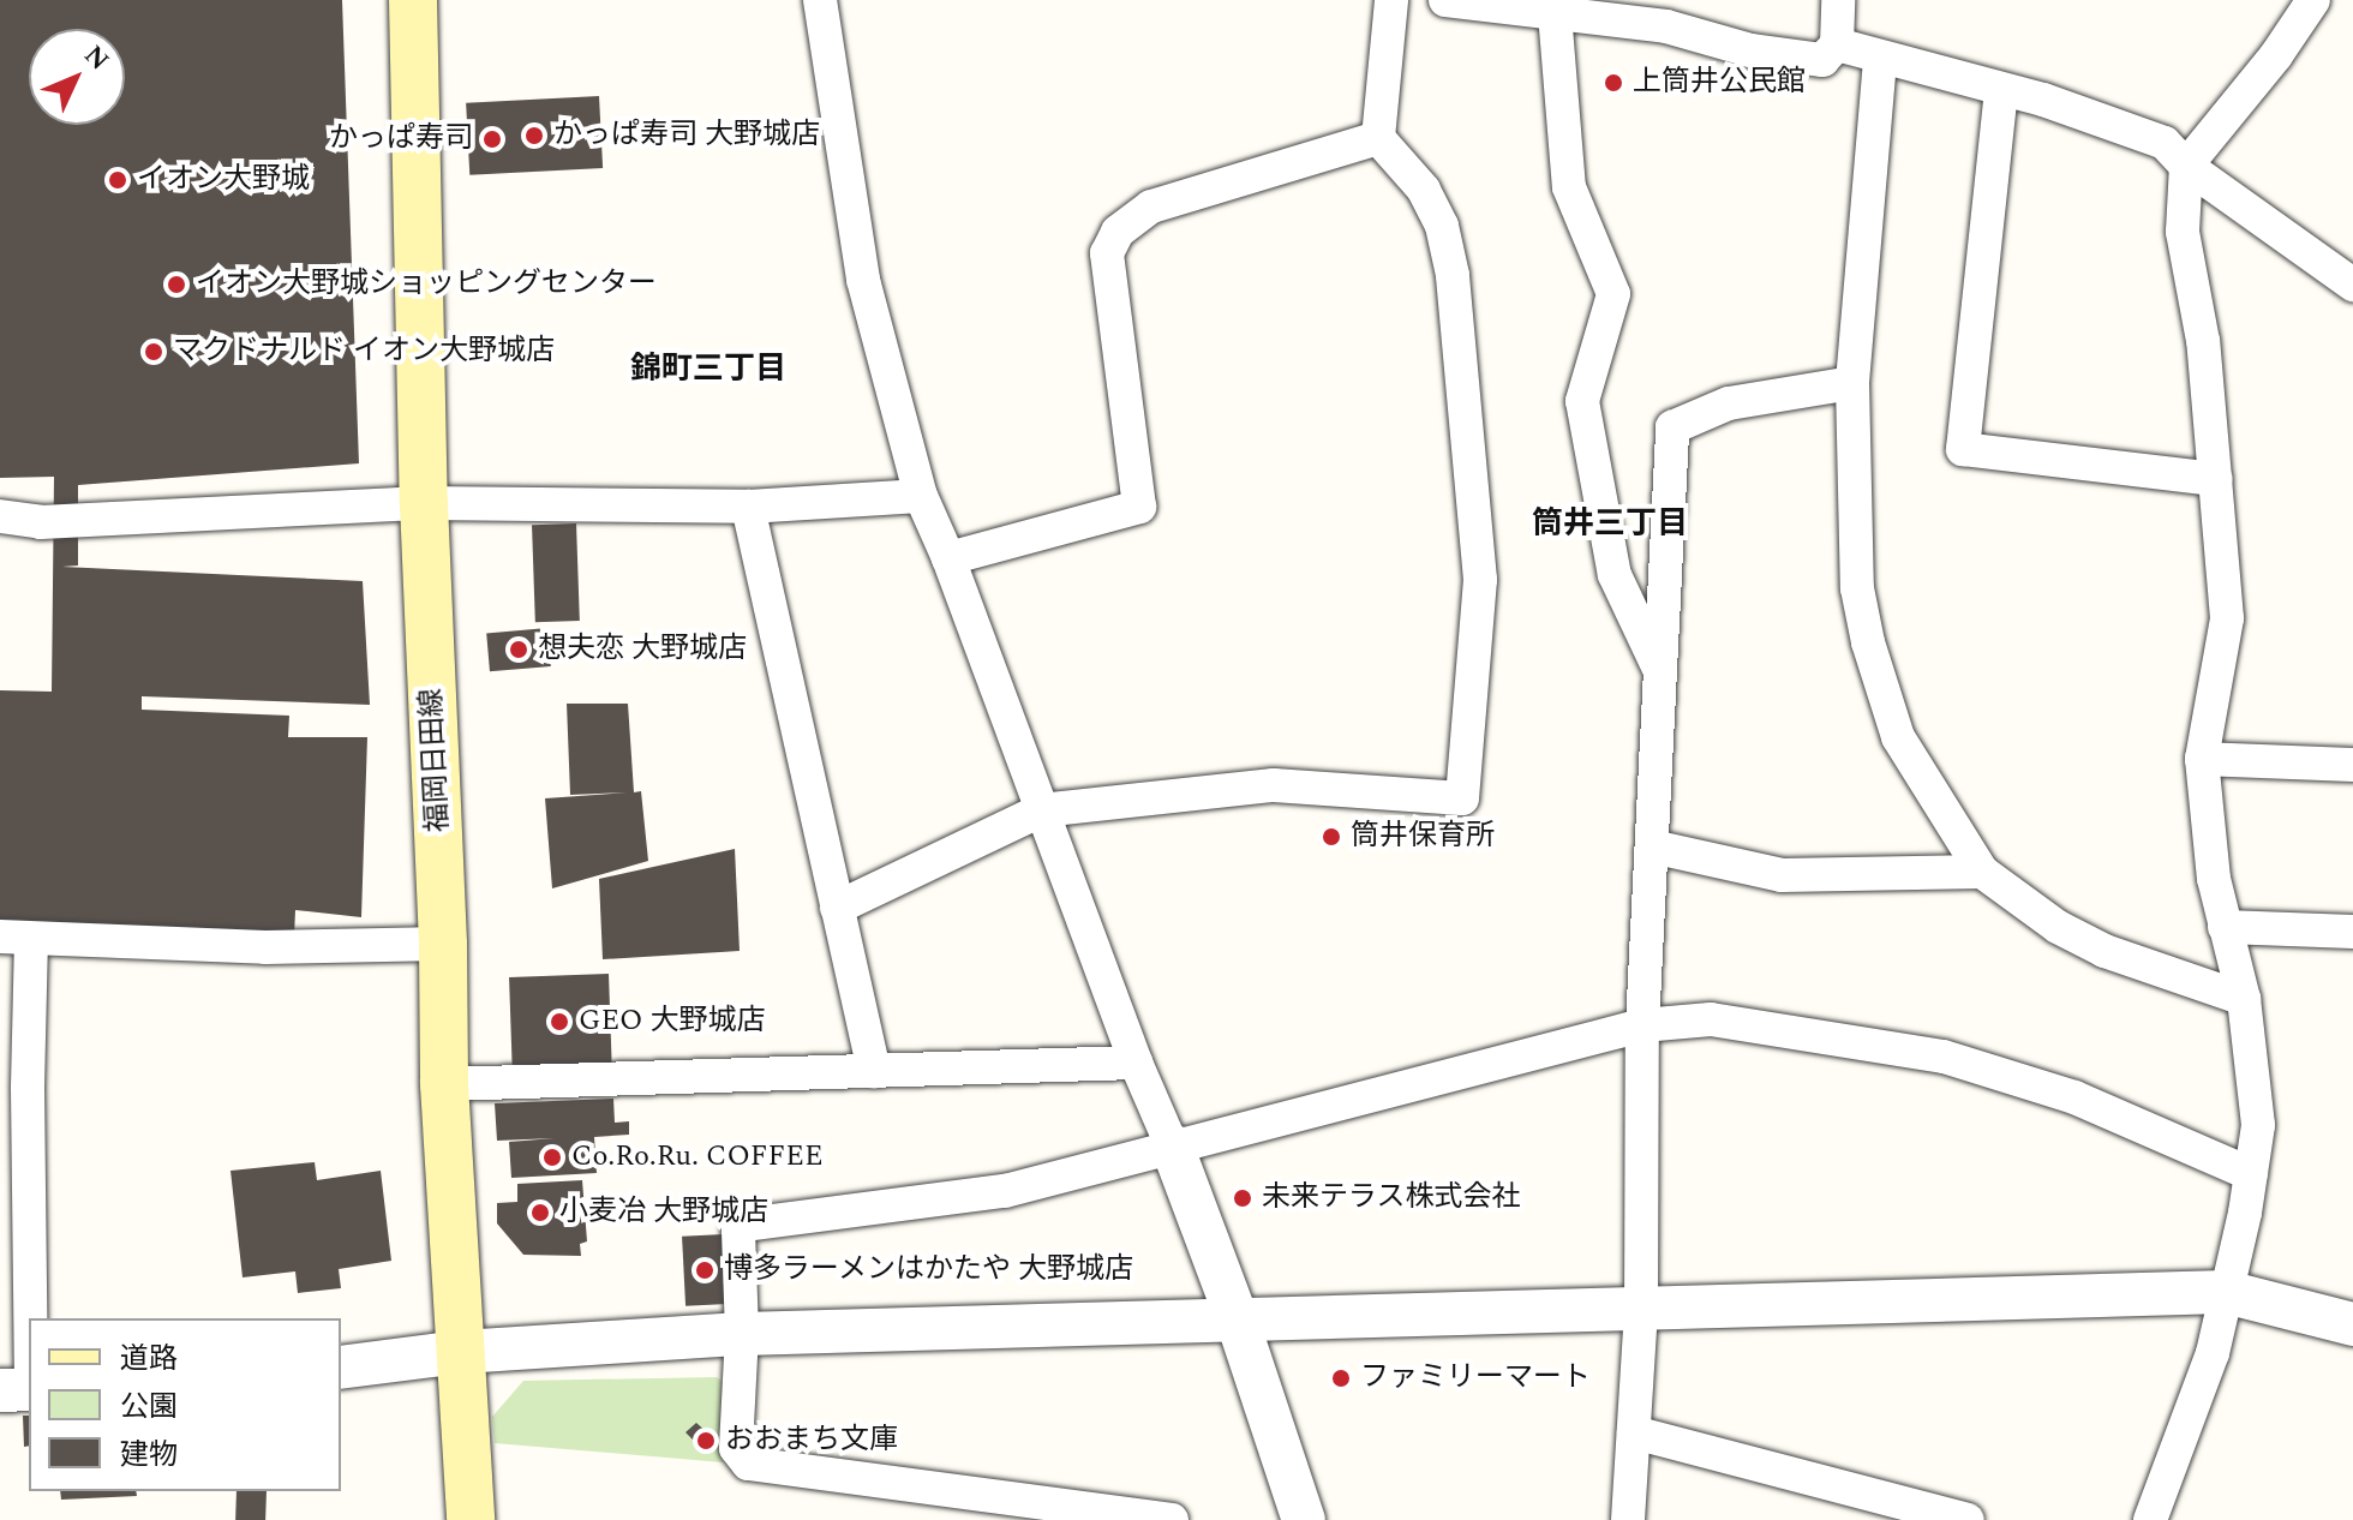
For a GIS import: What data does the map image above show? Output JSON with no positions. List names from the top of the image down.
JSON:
{
  "streets": {
    "main road": ["福岡日田線"]
  },
  "districts": ["錦町三丁目", "筒井三丁目"],
  "places": [
    "上筒井公民館",
    "かっぱ寿司 大野城店",
    "かっぱ寿司",
    "イオン大野城",
    "イオン大野城ショッピングセンター",
    "マクドナルド イオン大野城店",
    "想夫恋 大野城店",
    "筒井保育所",
    "GEO 大野城店",
    "Co.Ro.Ru. COFFEE",
    "未来テラス株式会社",
    "小麦冶 大野城店",
    "博多ラーメンはかたや 大野城店",
    "ファミリーマート",
    "おおまち文庫"
  ],
  "legend": ["道路", "公園", "建物"],
  "north": "top right"
}
